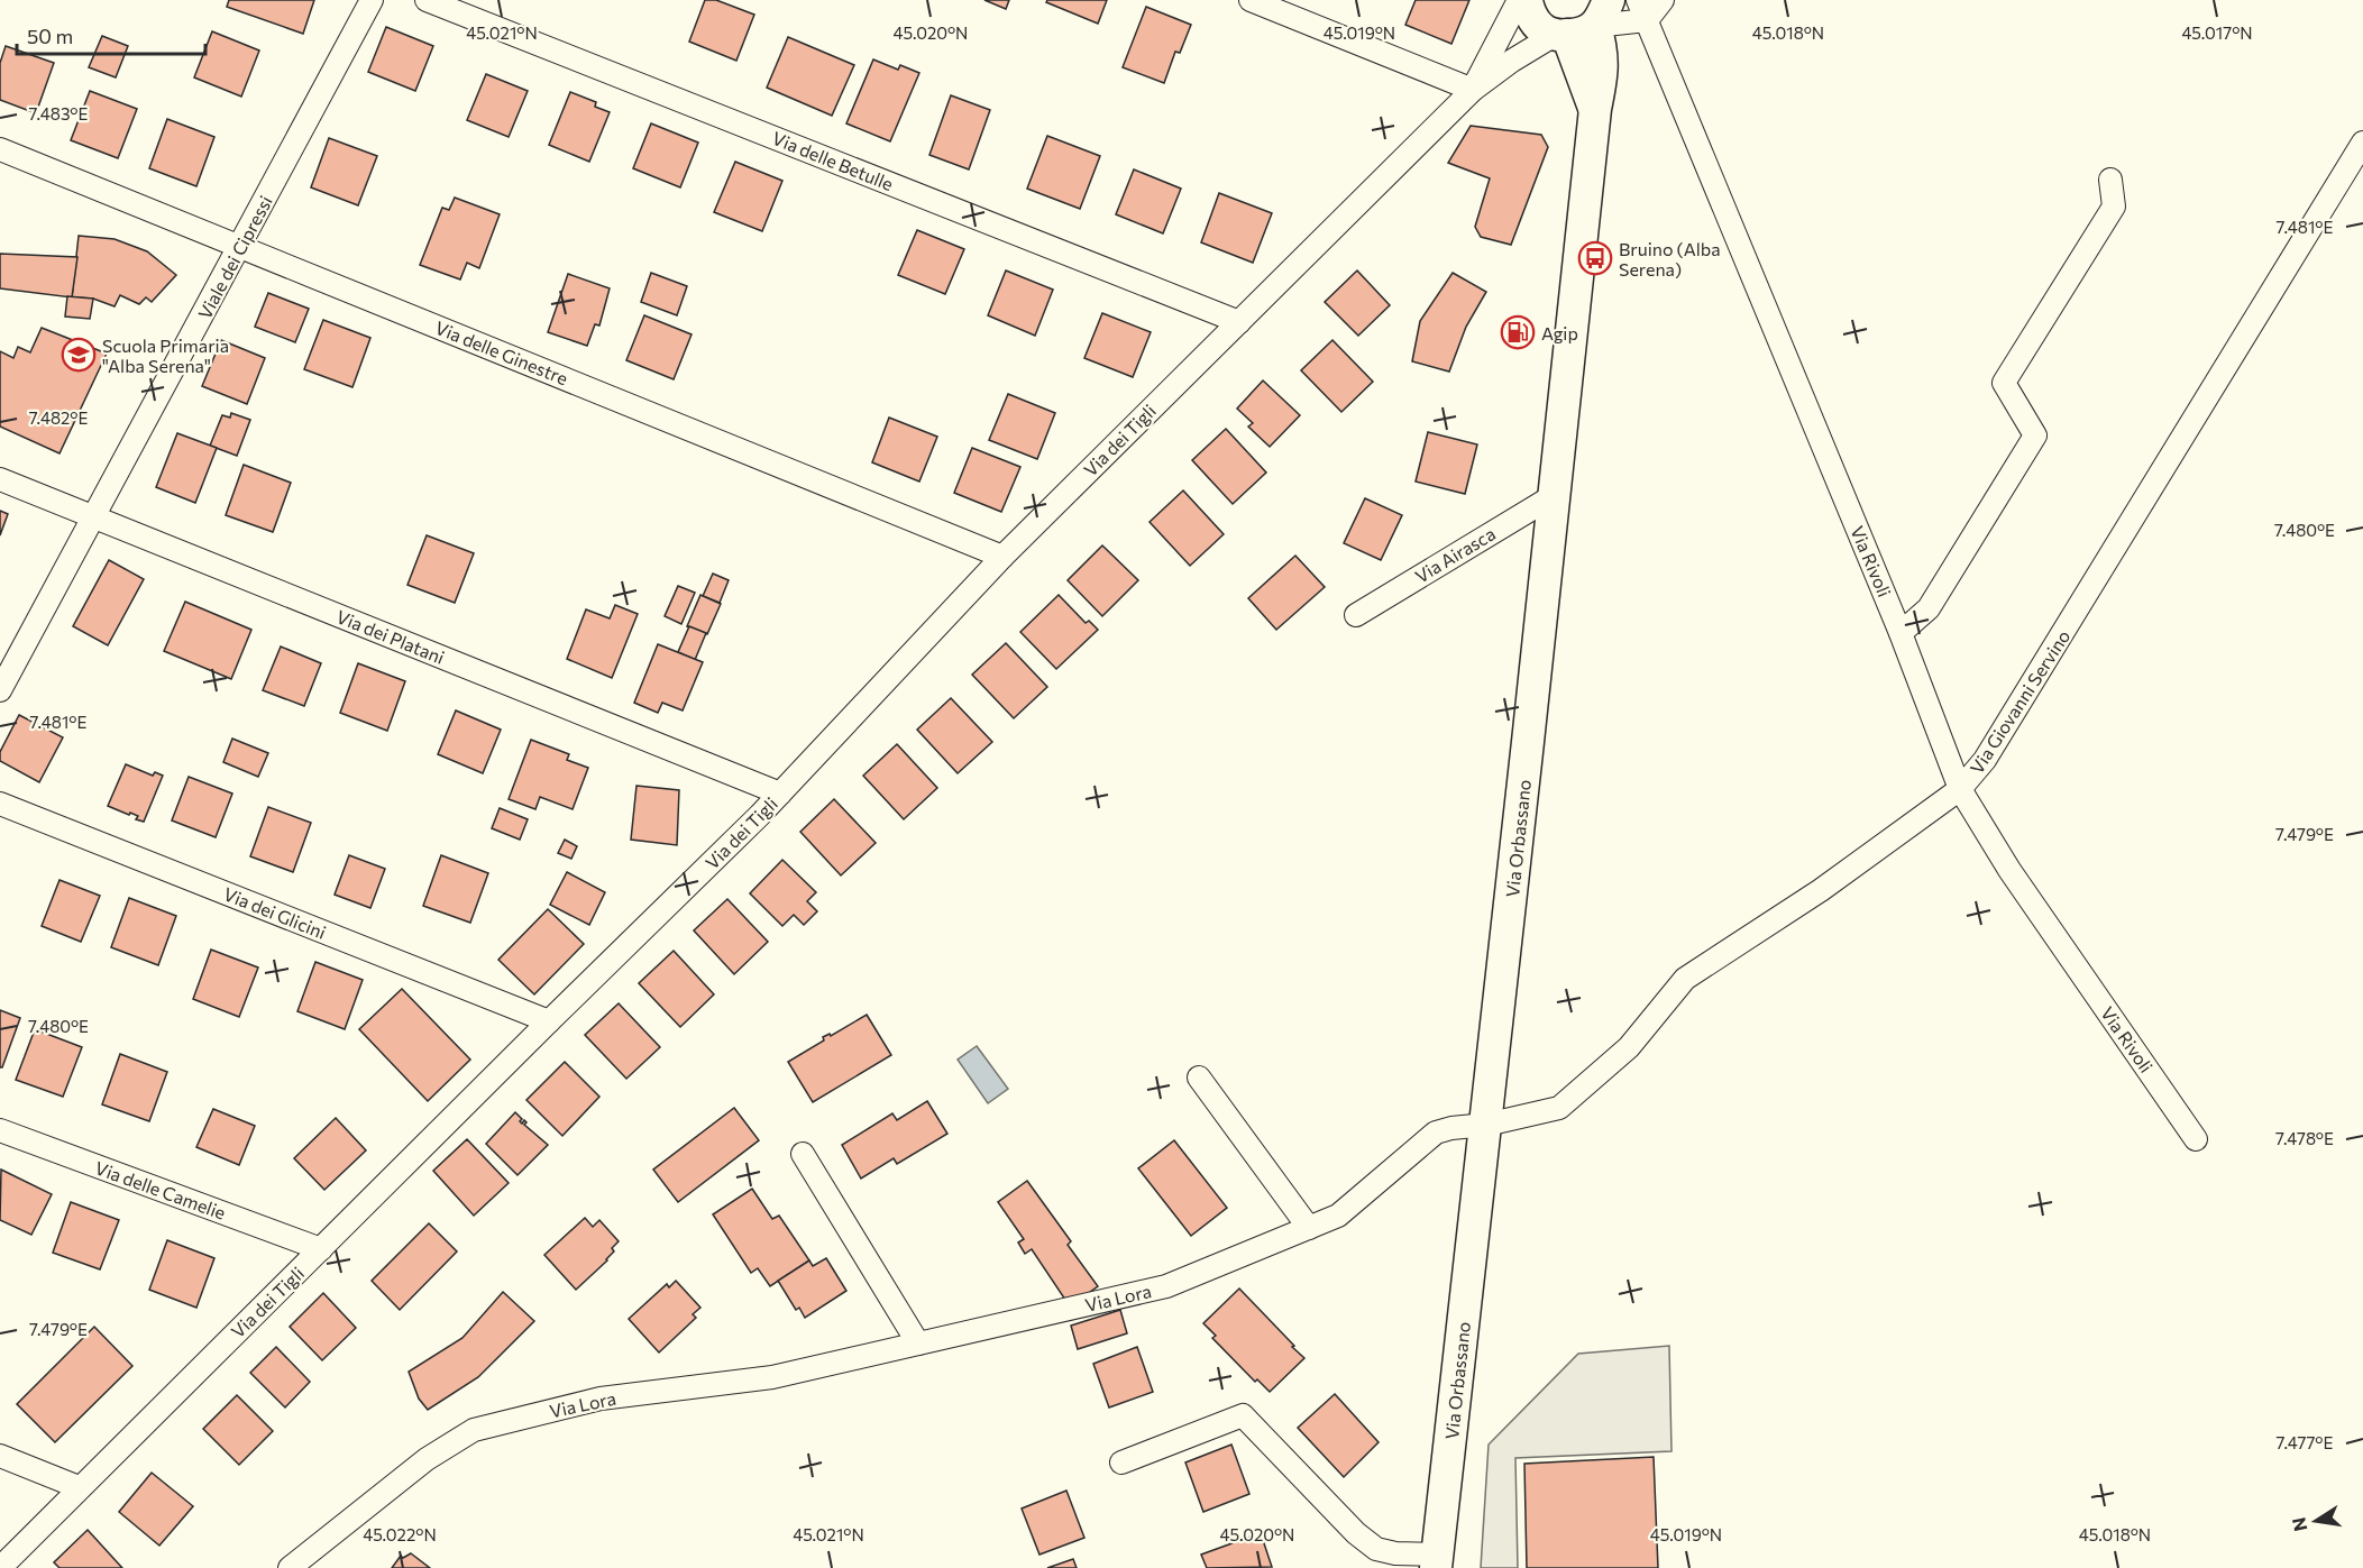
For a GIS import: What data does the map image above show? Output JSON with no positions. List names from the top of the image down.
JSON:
{
  "streets": {
    "main road": ["Via Orbassano"],
    "street": [
      "Via delle Betulle",
      "Viale dei Cipressi",
      "Via delle Ginestre",
      "Via dei Tigli",
      "Via Airasca",
      "Via Rivoli",
      "Via dei Platani",
      "Via Giovanni Servino",
      "Via dei Glicini",
      "Via delle Camelie",
      "Via Lora"
    ]
  },
  "crossings": [
    ["Via delle Betulle", "Via dei Tigli"],
    ["Viale dei Cipressi", "Via delle Ginestre"],
    ["Viale dei Cipressi", "Via dei Platani"],
    ["Via delle Ginestre", "Via dei Tigli"],
    ["Via dei Tigli", "Via dei Platani"],
    ["Via dei Tigli", "Via Orbassano"],
    ["Via dei Tigli", "Via dei Glicini"],
    ["Via dei Tigli", "Via delle Camelie"],
    ["Via Airasca", "Via Orbassano"],
    ["Via Rivoli", "Via Giovanni Servino"],
    ["Via Giovanni Servino", "Via Orbassano"],
    ["Via Giovanni Servino", "Via Lora"],
    ["Via Orbassano", "Via Lora"]
  ],
  "places": {
    "bus stop": ["Bruino (Alba Serena)"],
    "fuel station": ["Agip"],
    "school or university": ["Scuola Primaria \"Alba Serena\""]
  },
  "scale_bar": "50 m",
  "north": "left",
  "coordinates": [
    "45.021°N",
    "45.020°N",
    "45.019°N",
    "45.018°N",
    "45.017°N",
    "7.483°E",
    "7.481°E",
    "7.482°E",
    "7.480°E",
    "7.479°E",
    "7.478°E",
    "7.477°E",
    "45.022°N"
  ]
}
